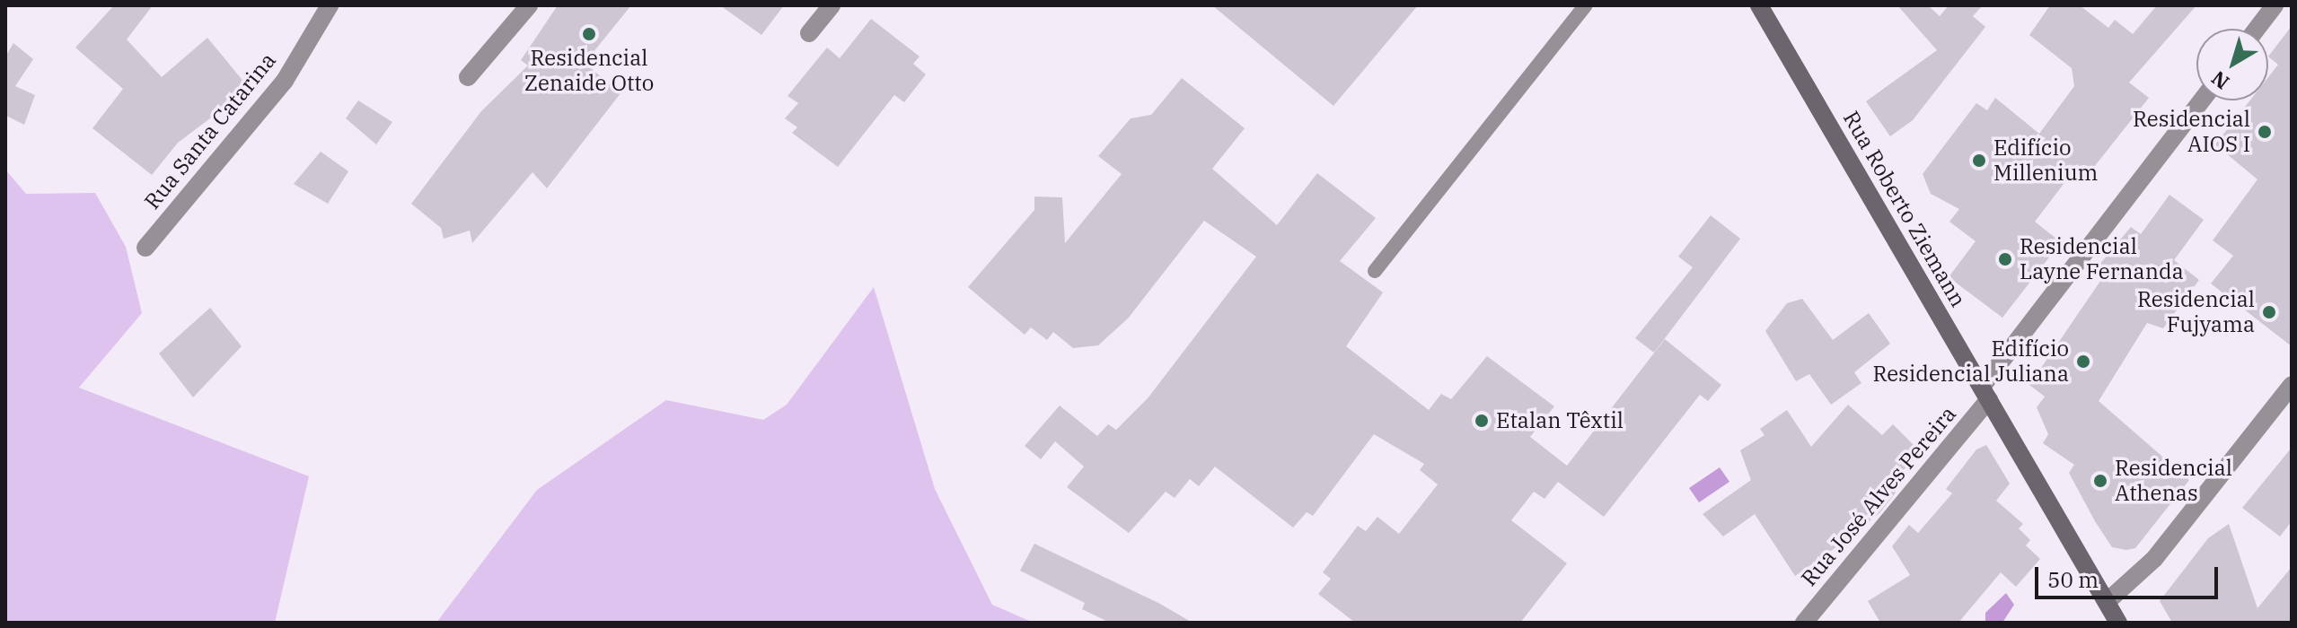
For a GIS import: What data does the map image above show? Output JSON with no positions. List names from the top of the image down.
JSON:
{
  "streets": {
    "main road": ["Rua Roberto Ziemann"],
    "street": ["Rua Santa Catarina", "Rua José Alves Pereira"]
  },
  "crossings": [
    ["Rua Roberto Ziemann", "Rua José Alves Pereira"]
  ],
  "places": [
    "Residencial Zenaide Otto",
    "Residencial AIOS I",
    "Edifício Millenium",
    "Residencial Layne Fernanda",
    "Residencial Fujyama",
    "Edifício Residencial Juliana",
    "Etalan Têxtil",
    "Residencial Athenas"
  ],
  "scale_bar": "50 m",
  "north": "bottom left"
}
